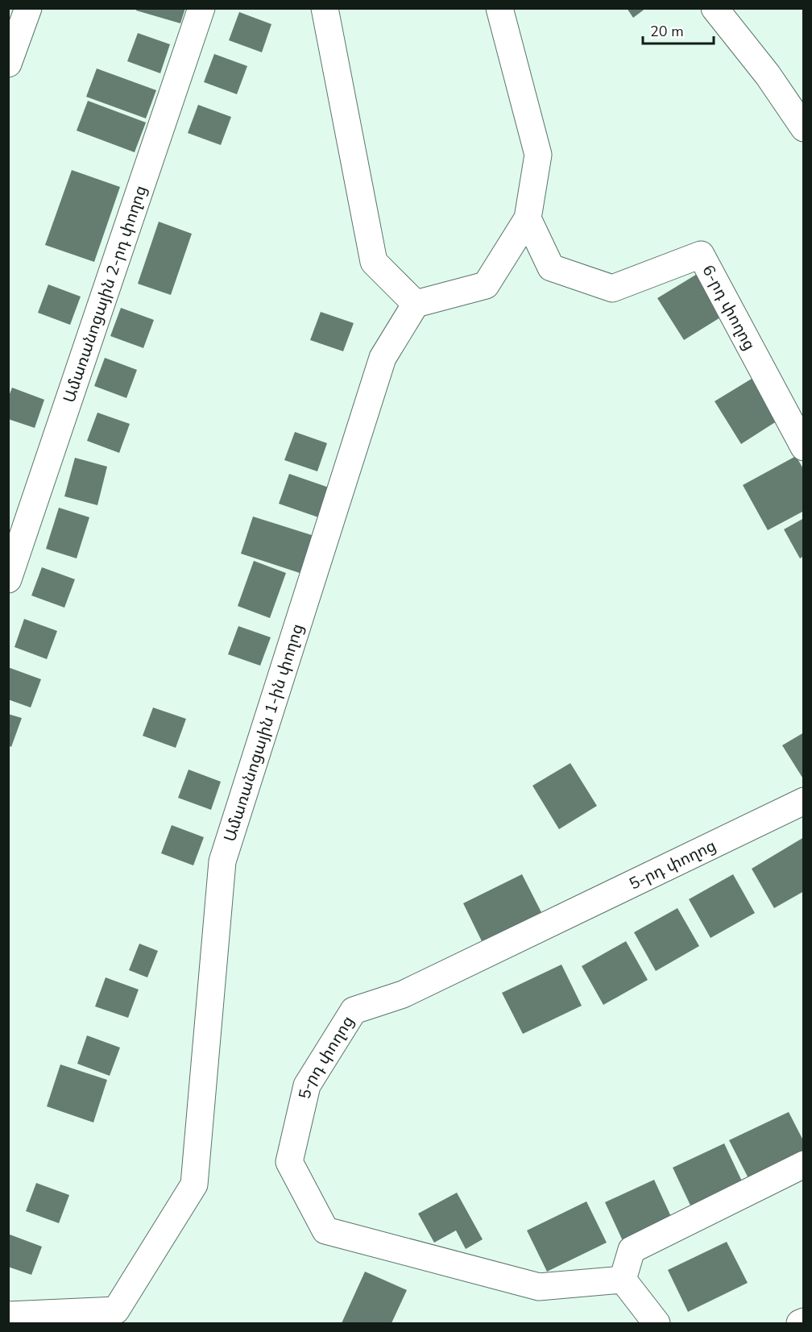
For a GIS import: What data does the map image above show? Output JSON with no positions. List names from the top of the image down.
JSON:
{
  "streets": {
    "street": [
      "Ամառանոցային 2-րդ փողոց",
      "6-րդ փողոց",
      "Ամառանոցային 1-ին փողոց",
      "5-րդ փողոց"
    ]
  },
  "scale_bar": "20 m"
}
